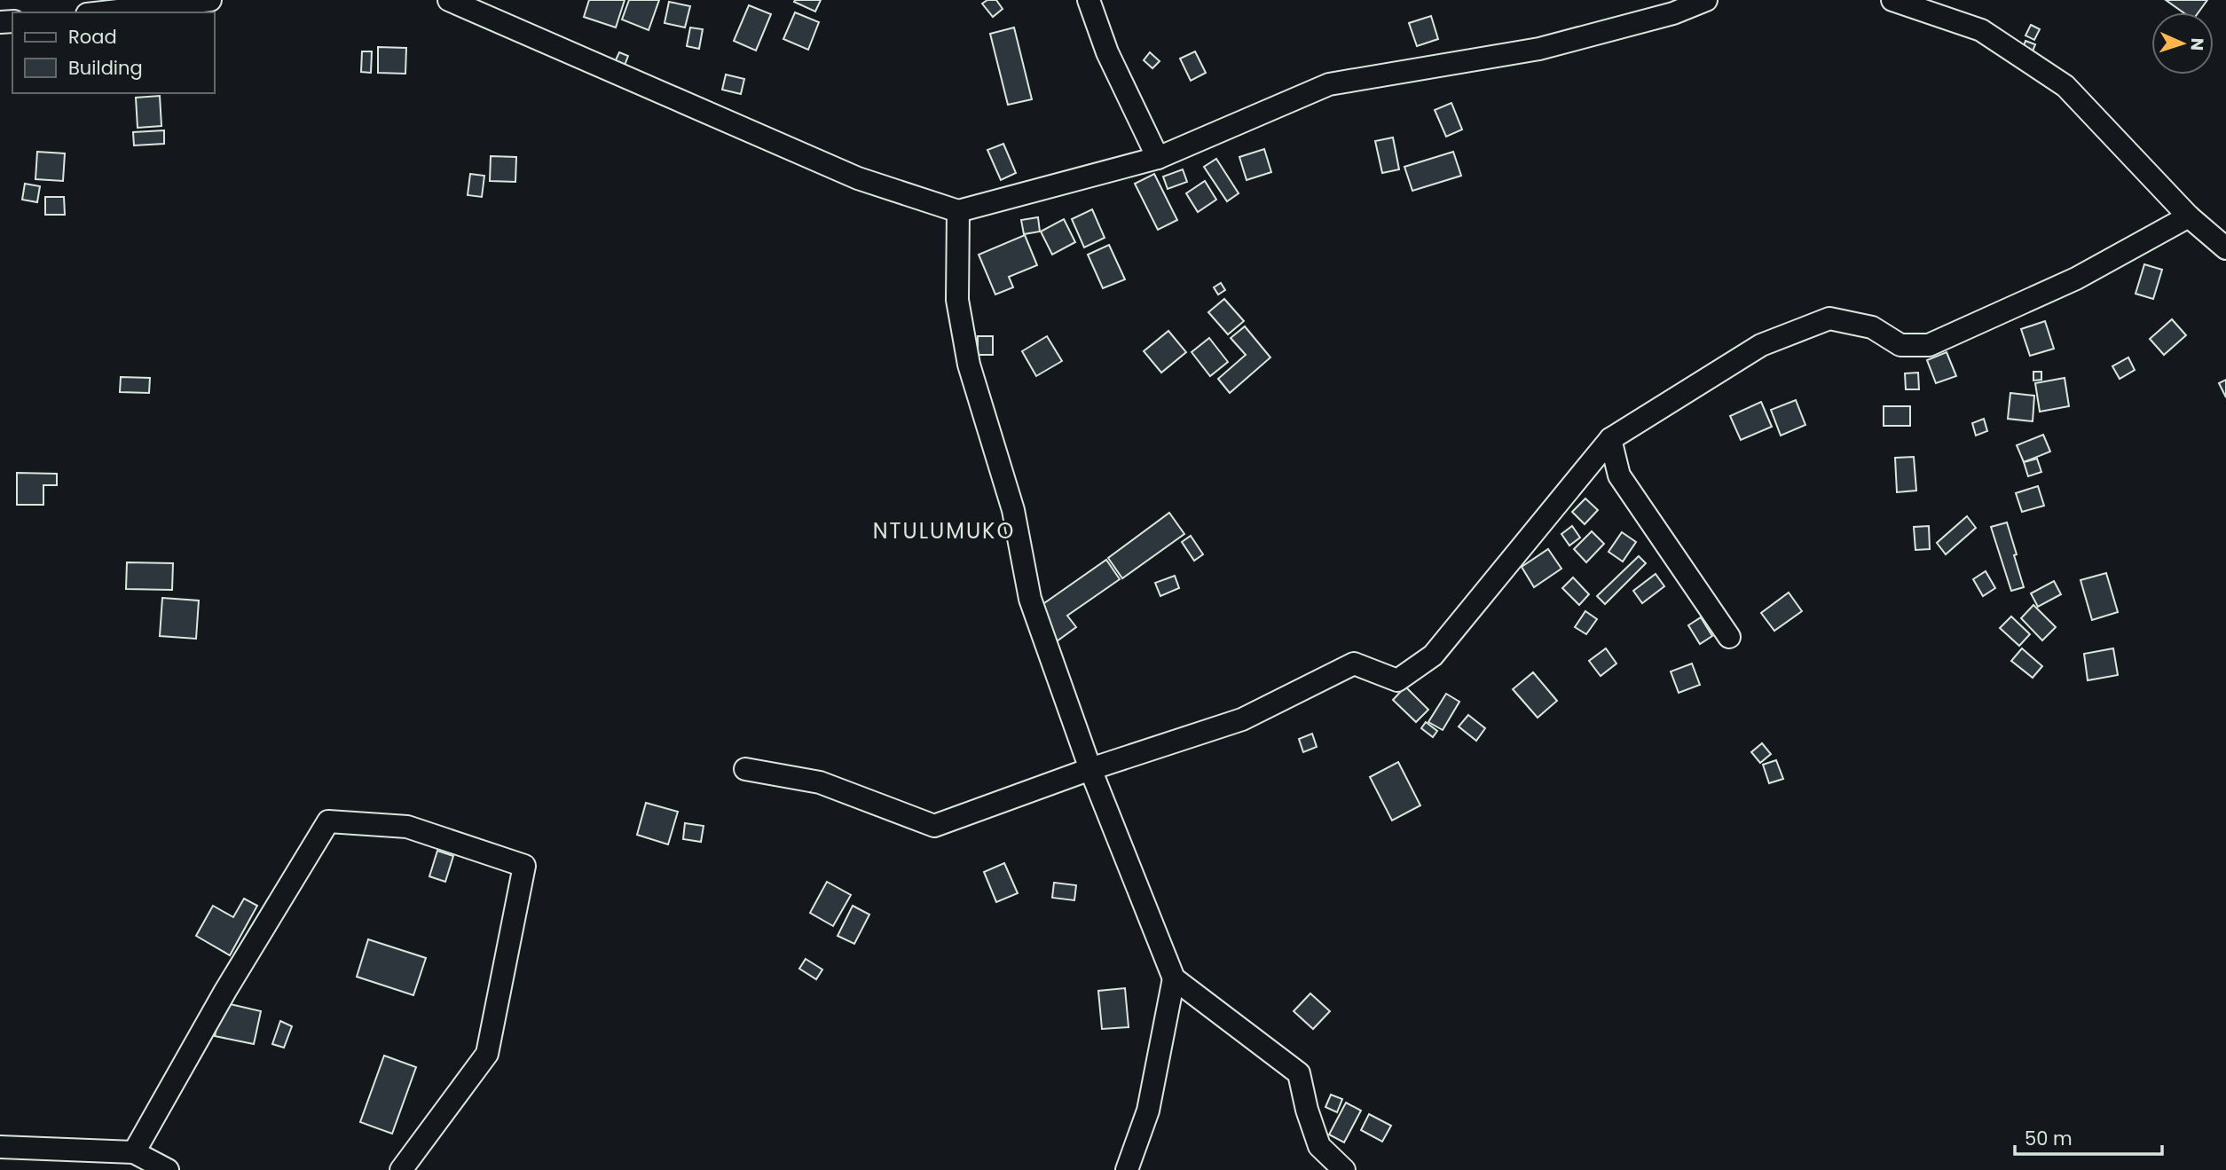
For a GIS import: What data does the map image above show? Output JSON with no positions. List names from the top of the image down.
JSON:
{
  "districts": ["NTULUMUKO"],
  "legend": ["Road", "Building"],
  "scale_bar": "50 m",
  "north": "right"
}
